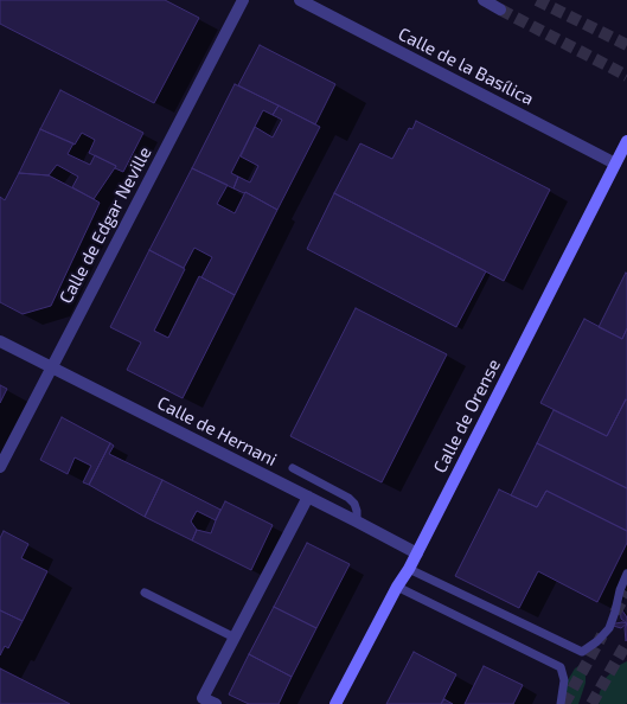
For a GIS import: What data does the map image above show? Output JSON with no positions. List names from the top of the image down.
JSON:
{
  "streets": {
    "street": [
      "Calle de la Basílica",
      "Calle de Edgar Neville",
      "Calle de Orense",
      "Calle de Hernani"
    ]
  },
  "crossings": [
    ["Calle de la Basílica", "Calle de Orense"],
    ["Calle de Edgar Neville", "Calle de Hernani"],
    ["Calle de Orense", "Calle de Hernani"]
  ]
}
